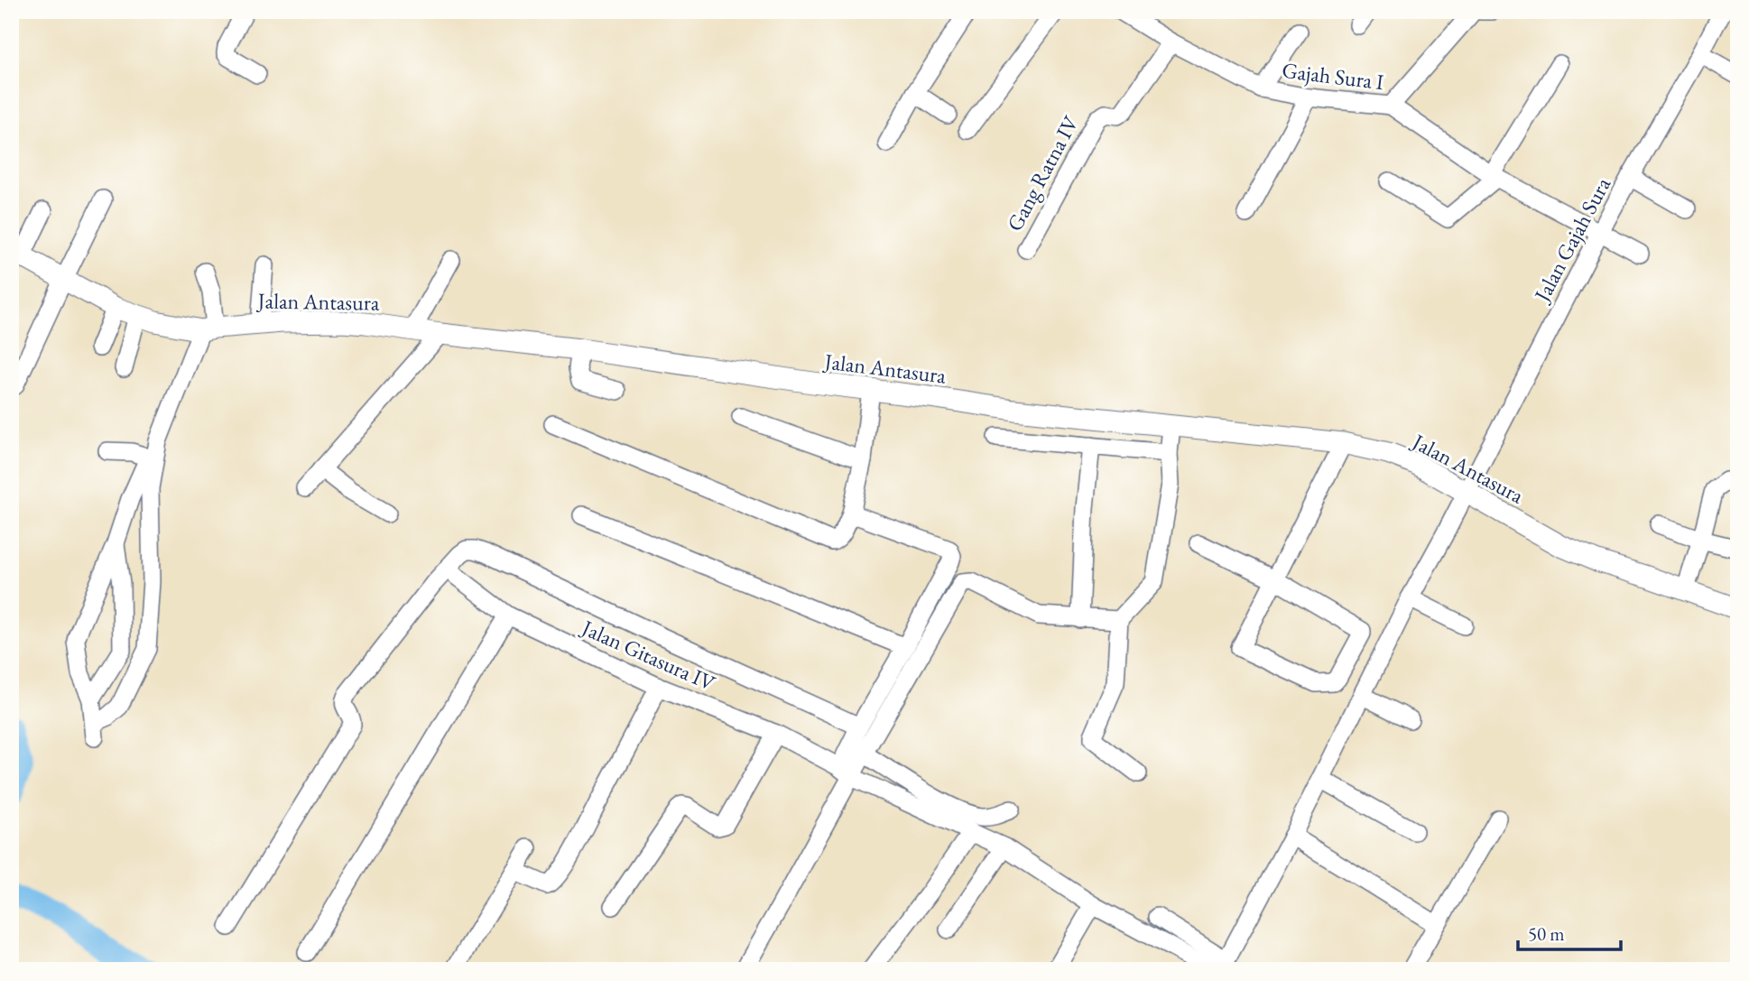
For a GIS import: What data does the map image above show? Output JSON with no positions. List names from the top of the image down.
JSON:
{
  "streets": {
    "main road": ["Jalan Antasura"],
    "street": [
      "Gajah Sura I",
      "Gang Ratna IV",
      "Jalan Gajah Sura",
      "Jalan Gitasura IV"
    ]
  },
  "crossings": [
    ["Gajah Sura I", "Gang Ratna IV"],
    ["Gajah Sura I", "Jalan Gajah Sura"],
    ["Jalan Gajah Sura", "Jalan Antasura"],
    ["Jalan Gajah Sura", "Jalan Gitasura IV"]
  ],
  "scale_bar": "50 m"
}
